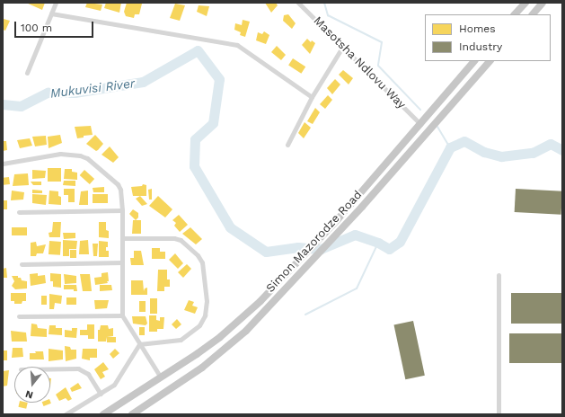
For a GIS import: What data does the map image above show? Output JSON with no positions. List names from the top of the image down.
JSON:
{
  "streets": {
    "highway": ["Simon Mazorodze Road"],
    "street": ["Masotsha Ndlovu Way"]
  },
  "crossings": [
    ["Masotsha Ndlovu Way", "Simon Mazorodze Road"]
  ],
  "water": ["Mukuvisi River"],
  "legend": ["Homes", "Industry"],
  "scale_bar": "100 m",
  "north": "bottom"
}
